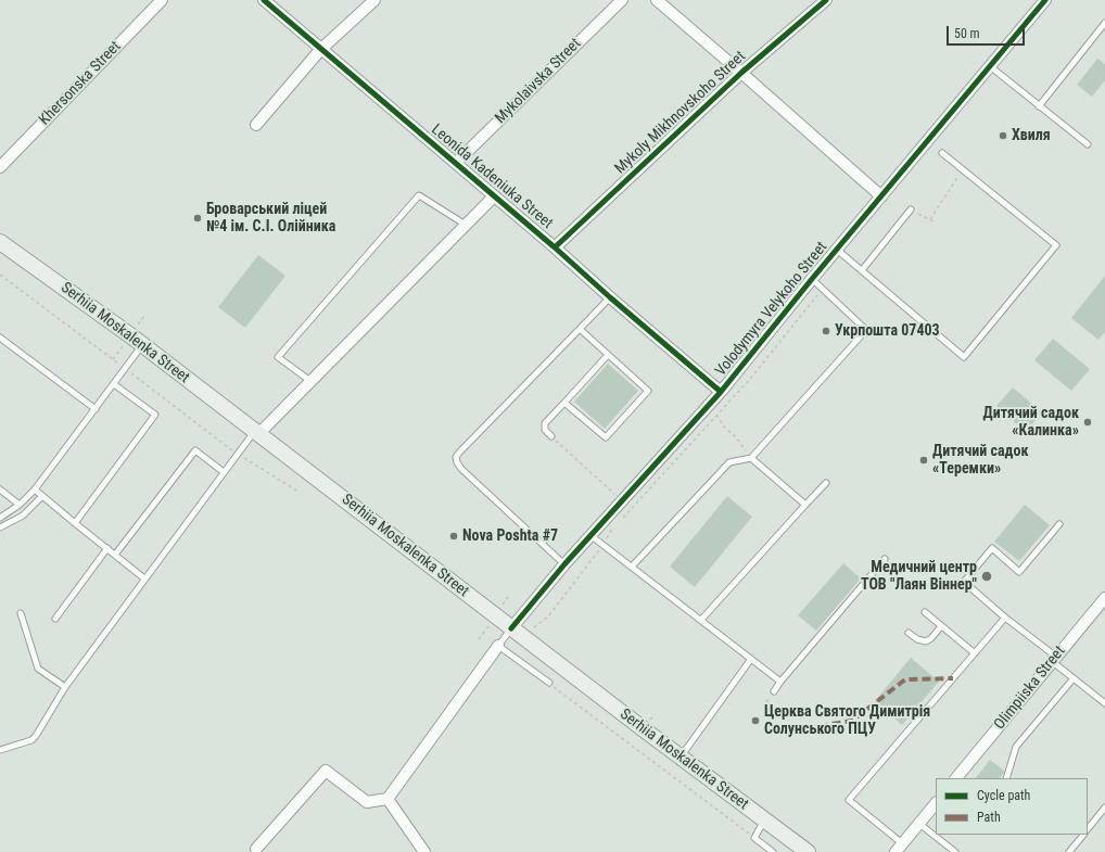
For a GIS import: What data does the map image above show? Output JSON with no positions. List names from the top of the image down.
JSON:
{
  "streets": {
    "main road": ["Serhiia Moskalenka Street"],
    "street": [
      "Mykolaivska Street",
      "Khersonska Street",
      "Mykoly Mikhnovskoho Street",
      "Leonida Kadeniuka Street",
      "Volodymyra Velykoho Street",
      "Olimpiiska Street"
    ]
  },
  "crossings": [
    ["Mykolaivska Street", "Leonida Kadeniuka Street"],
    ["Mykoly Mikhnovskoho Street", "Leonida Kadeniuka Street"],
    ["Leonida Kadeniuka Street", "Volodymyra Velykoho Street"],
    ["Volodymyra Velykoho Street", "Serhiia Moskalenka Street"]
  ],
  "places": [
    "Хвиля",
    "Броварський ліцей №4 ім. С.І. Олійника",
    "Укрпошта 07403",
    "Дитячий садок «Калинка»",
    "Дитячий садок «Теремки»",
    "Nova Poshta #7",
    "Медичний центр ТОВ \"Лаян Віннер\"",
    "Церква Святого Димитрія Солунського ПЦУ"
  ],
  "legend": ["Cycle path", "Path"],
  "scale_bar": "50 m"
}
